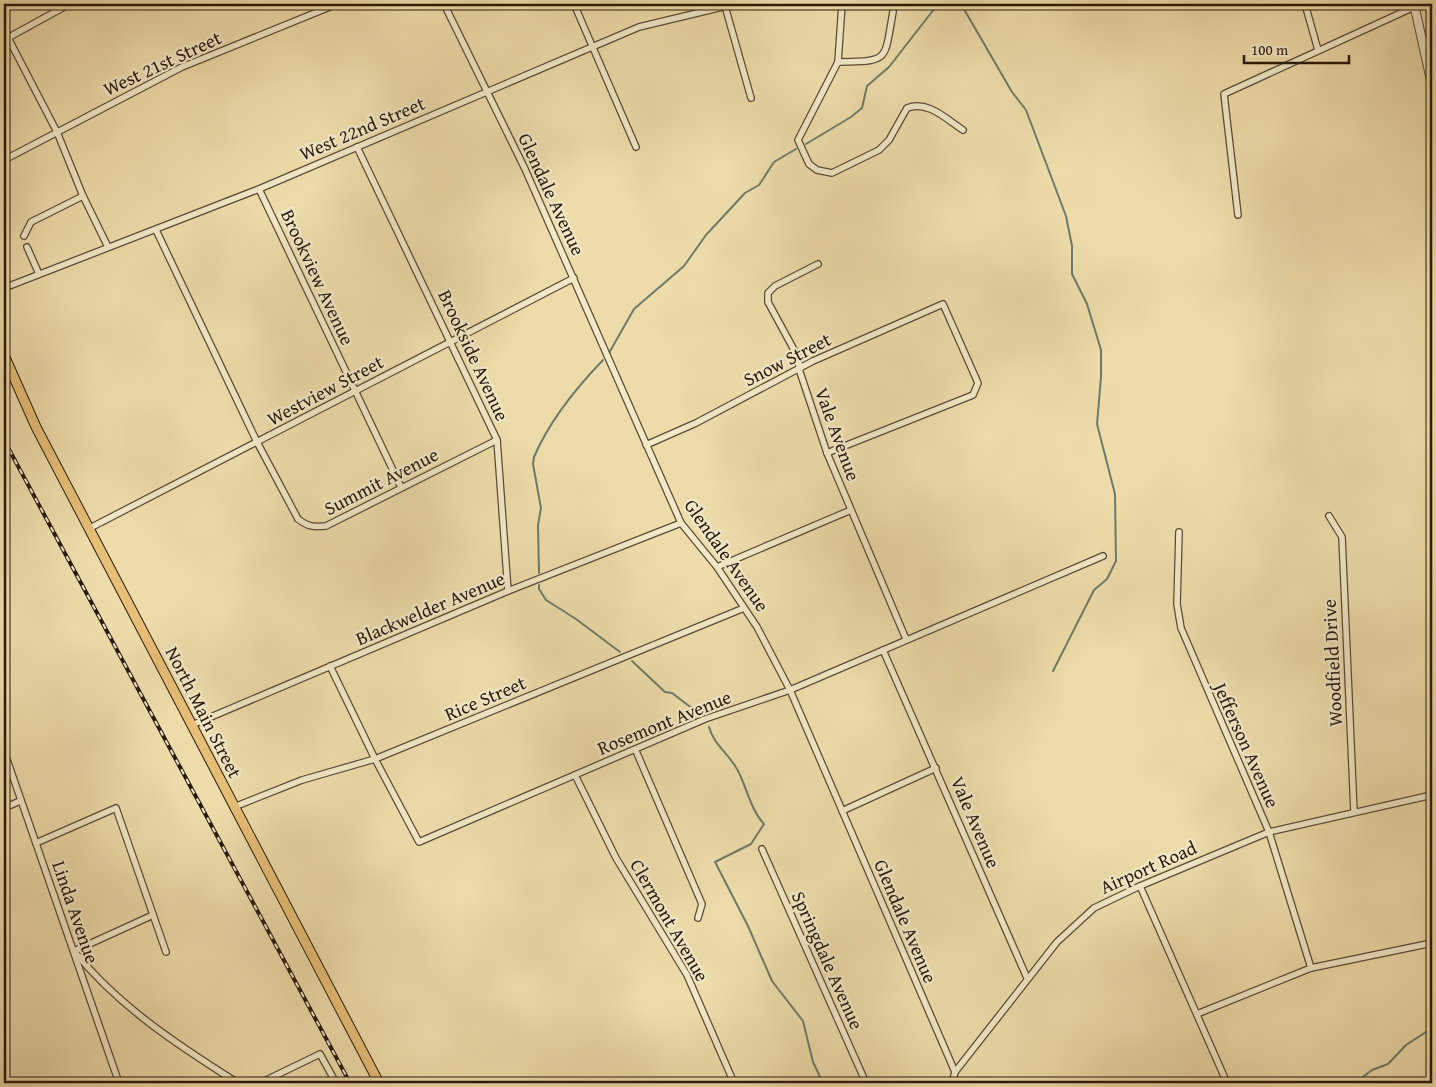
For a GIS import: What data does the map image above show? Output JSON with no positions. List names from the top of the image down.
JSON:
{
  "streets": {
    "main road": ["North Main Street"],
    "street": [
      "West 21st Street",
      "West 22nd Street",
      "Glendale Avenue",
      "Brookview Avenue",
      "Brookside Avenue",
      "Snow Street",
      "Westview Street",
      "Vale Avenue",
      "Summit Avenue",
      "Blackwelder Avenue",
      "Woodfield Drive",
      "Rice Street",
      "Rosemont Avenue",
      "Jefferson Avenue",
      "Airport Road",
      "Linda Avenue",
      "Clermont Avenue",
      "Springdale Avenue"
    ]
  },
  "crossings": [
    ["West 22nd Street", "Glendale Avenue"],
    ["West 22nd Street", "Brookview Avenue"],
    ["West 22nd Street", "Brookside Avenue"],
    ["West 22nd Street", "Summit Avenue"],
    ["Glendale Avenue", "Snow Street"],
    ["Glendale Avenue", "Westview Street"],
    ["Glendale Avenue", "Blackwelder Avenue"],
    ["Glendale Avenue", "Rice Street"],
    ["Glendale Avenue", "Rosemont Avenue"],
    ["Glendale Avenue", "Airport Road"],
    ["Brookview Avenue", "Westview Street"],
    ["Brookview Avenue", "Summit Avenue"],
    ["Brookside Avenue", "Westview Street"],
    ["Brookside Avenue", "Summit Avenue"],
    ["Brookside Avenue", "Blackwelder Avenue"],
    ["Snow Street", "Vale Avenue"],
    ["Westview Street", "Summit Avenue"],
    ["Westview Street", "North Main Street"],
    ["Vale Avenue", "Rosemont Avenue"],
    ["Vale Avenue", "Airport Road"],
    ["Blackwelder Avenue", "North Main Street"],
    ["Blackwelder Avenue", "Rosemont Avenue"],
    ["Woodfield Drive", "Airport Road"],
    ["Rice Street", "North Main Street"],
    ["Rice Street", "Rosemont Avenue"],
    ["Rosemont Avenue", "Clermont Avenue"],
    ["Jefferson Avenue", "Airport Road"]
  ],
  "scale_bar": "100 m"
}
